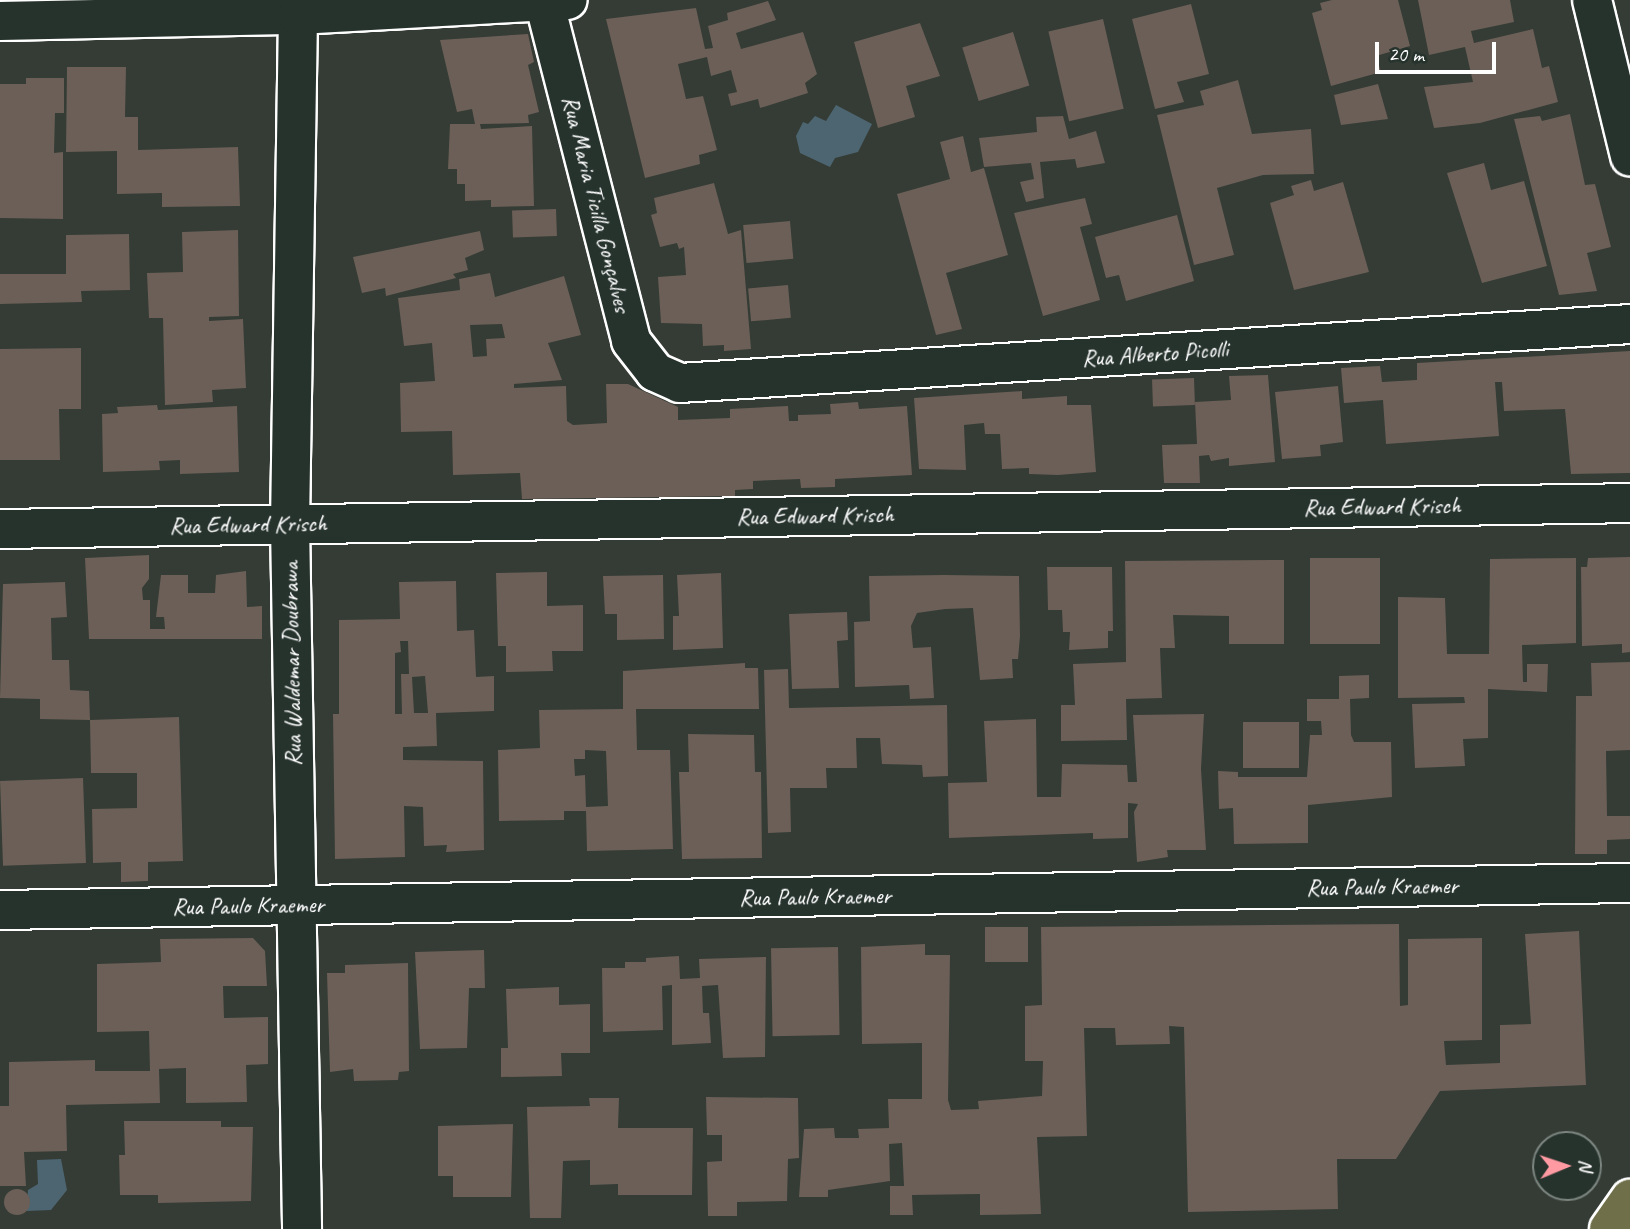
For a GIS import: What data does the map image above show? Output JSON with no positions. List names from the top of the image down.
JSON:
{
  "streets": {
    "street": [
      "Rua Maria Ticilla Gonçalves",
      "Rua Alberto Picolli",
      "Rua Edward Krisch",
      "Rua Waldemar Doubrawa",
      "Rua Paulo Kraemer"
    ]
  },
  "crossings": [
    ["Rua Maria Ticilla Gonçalves", "Rua Alberto Picolli"],
    ["Rua Edward Krisch", "Rua Waldemar Doubrawa"],
    ["Rua Waldemar Doubrawa", "Rua Paulo Kraemer"]
  ],
  "scale_bar": "20 m",
  "north": "right"
}
